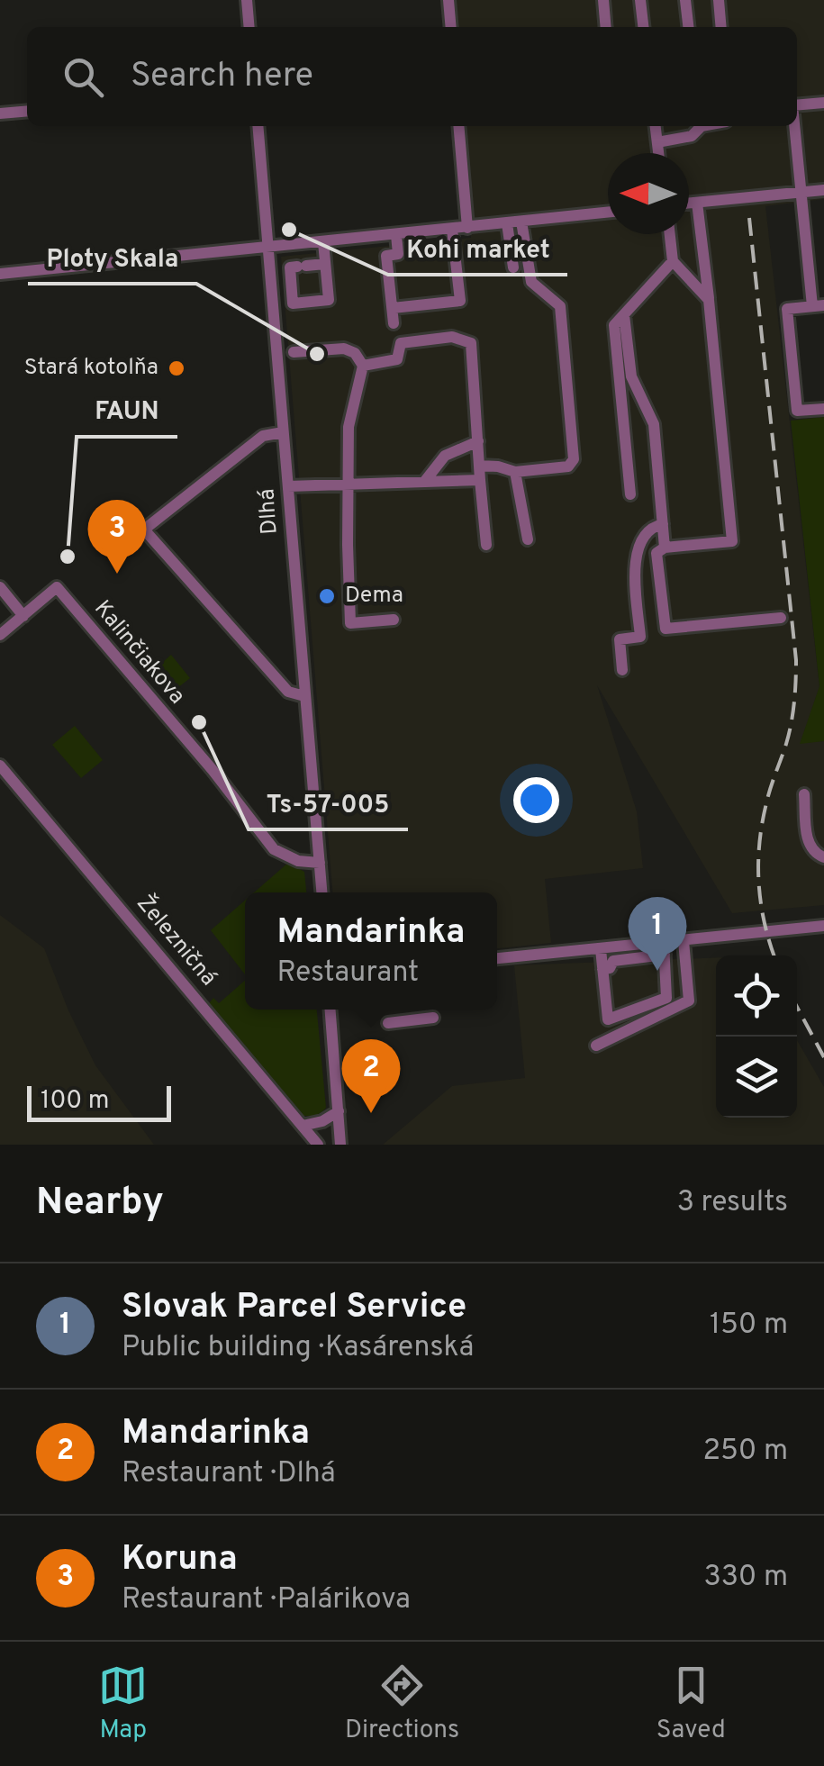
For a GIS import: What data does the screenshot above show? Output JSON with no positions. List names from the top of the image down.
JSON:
{
  "streets": {
    "street": ["Dlhá", "Kalinčiakova", "Železničná"]
  },
  "crossings": [
    ["Dlhá", "Kalinčiakova"]
  ],
  "places": [
    "Kohi market",
    "Ploty Skala",
    "Stará kotolňa",
    "FAUN",
    "Dema",
    "Ts-57-005"
  ],
  "scale_bar": "100 m",
  "north": "left",
  "page": {
    "search": "Search here",
    "pins": ["3", "1", "2"],
    "popup": ["Mandarinka", "Restaurant"],
    "scale": "100 m",
    "heading": ["Nearby", "3 results"],
    "list": [
      {
        "mark": "1",
        "name": "Slovak Parcel Service",
        "note": "Public building · Kasárenská",
        "value": "150 m"
      },
      {
        "mark": "2",
        "name": "Mandarinka",
        "note": "Restaurant · Dlhá",
        "value": "250 m"
      },
      {
        "mark": "3",
        "name": "Koruna",
        "note": "Restaurant · Palárikova",
        "value": "330 m"
      }
    ],
    "nav": ["Map", "Directions", "Saved"]
  }
}
